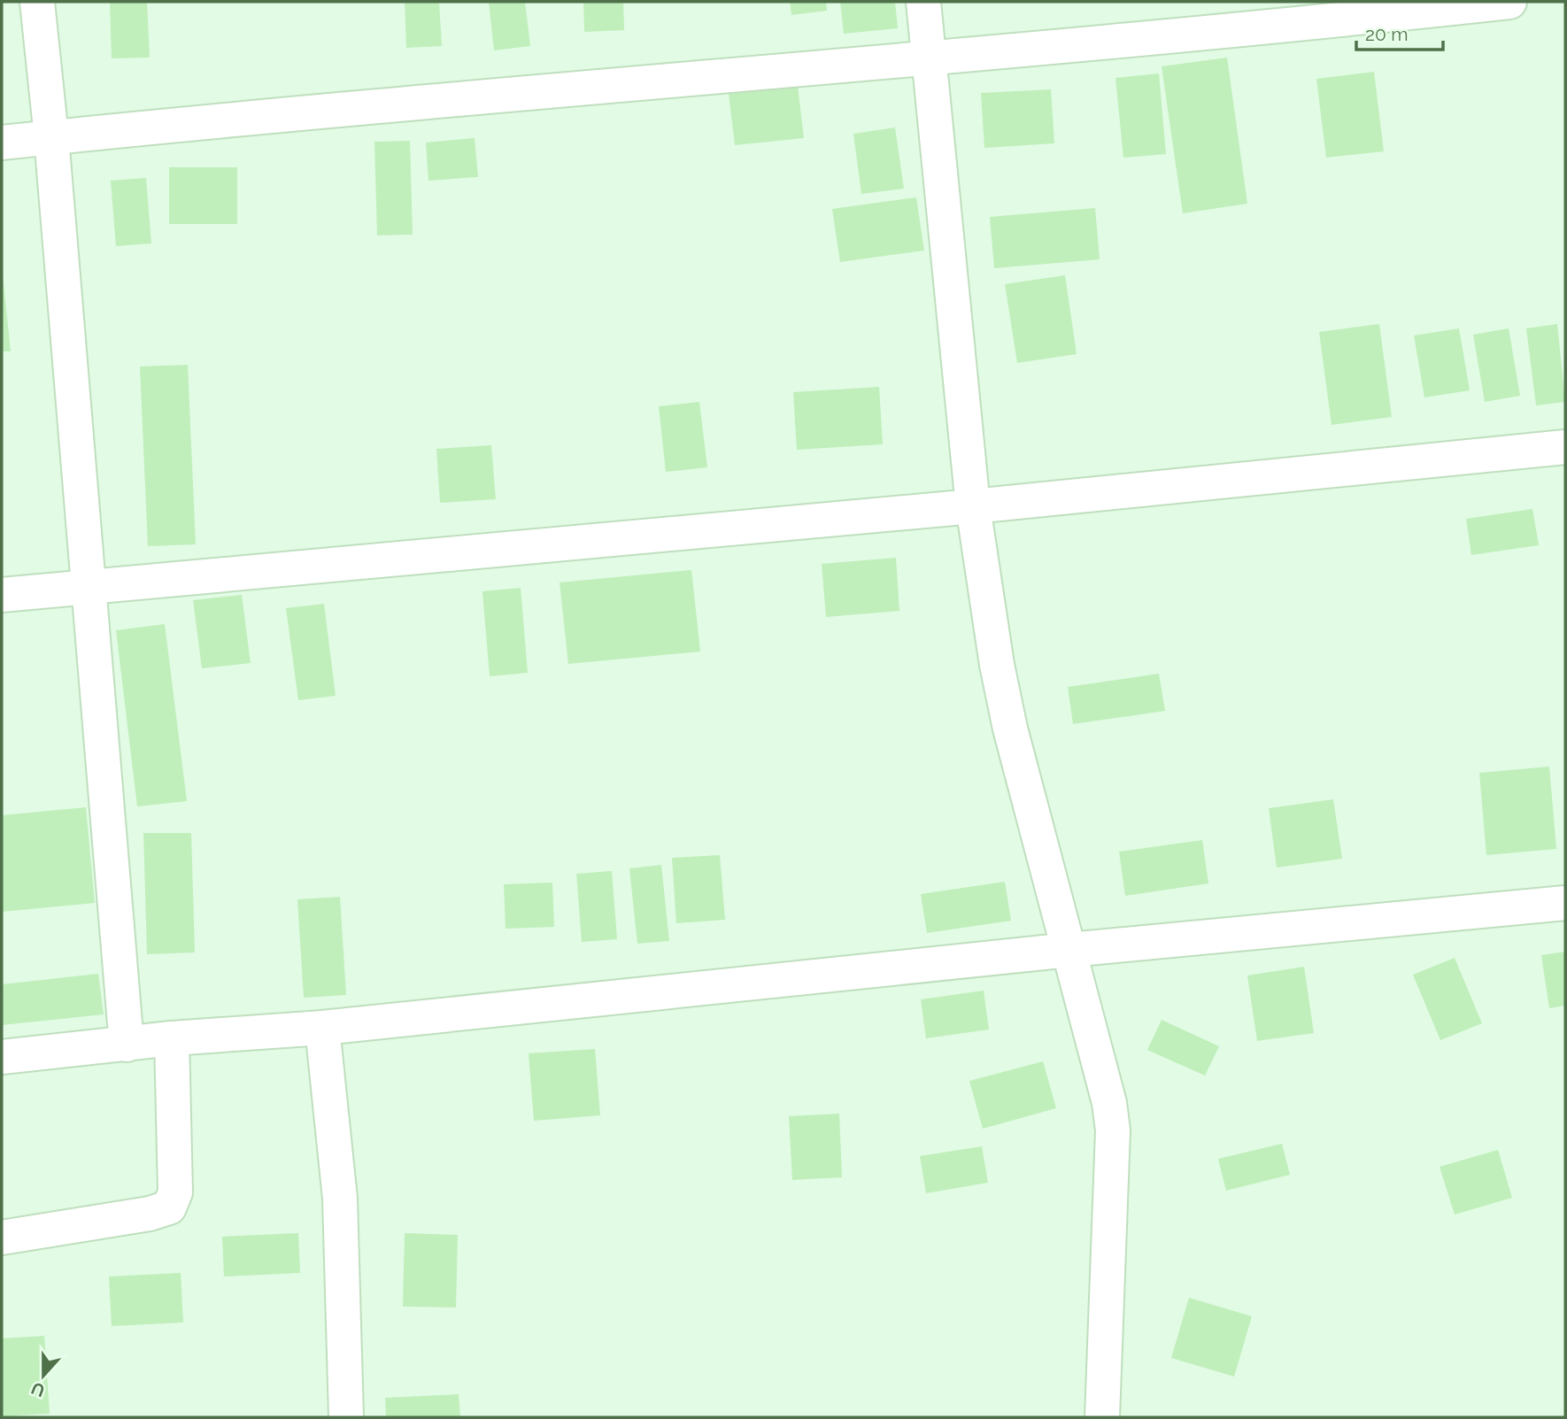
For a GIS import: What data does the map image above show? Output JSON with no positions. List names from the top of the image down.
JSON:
{
  "scale_bar": "20 m",
  "north": "bottom"
}
